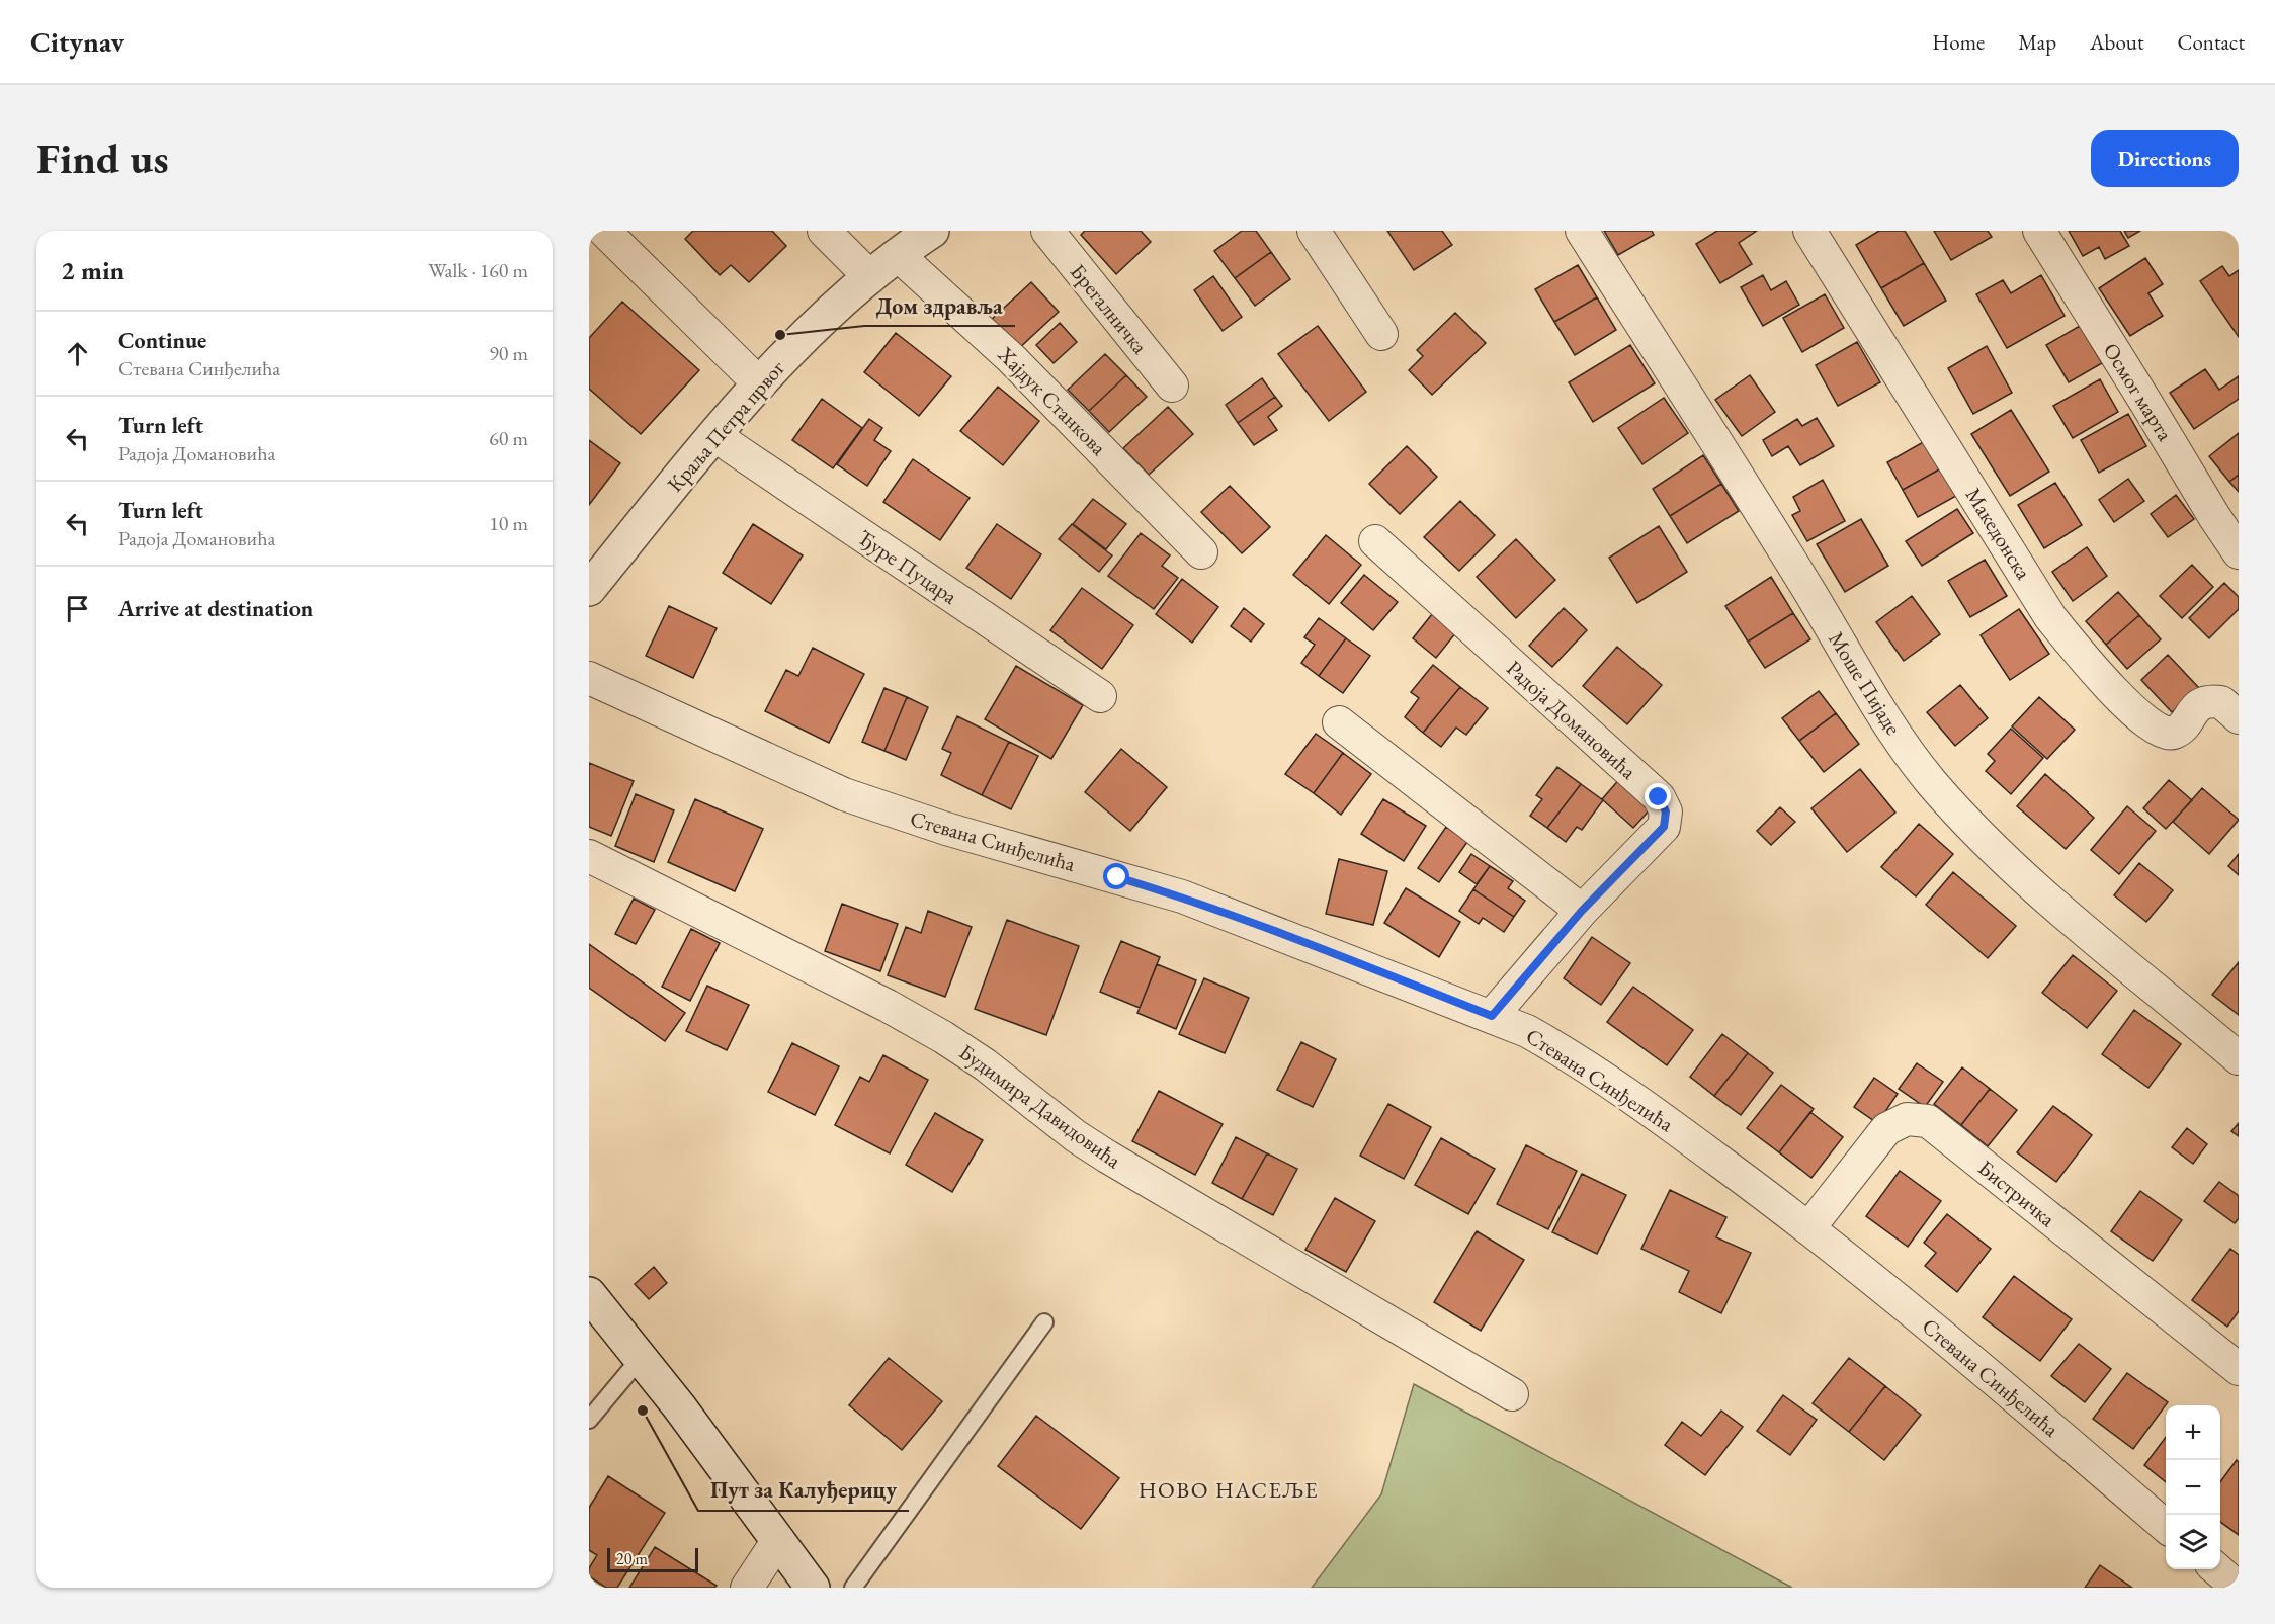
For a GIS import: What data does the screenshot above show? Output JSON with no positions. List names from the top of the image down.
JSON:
{
  "streets": {
    "street": [
      "Брегалничка",
      "Осмог марта",
      "Хајдук Станкова",
      "Краља Петра првог",
      "Македонска",
      "Ђуре Пуцара",
      "Моше Пијаде",
      "Радоја Домановића",
      "Стевана Синђелића",
      "Будимира Давидовића",
      "Бистричка"
    ]
  },
  "crossings": [
    ["Хајдук Станкова", "Краља Петра првог"],
    ["Краља Петра првог", "Ђуре Пуцара"],
    ["Радоја Домановића", "Стевана Синђелића"],
    ["Стевана Синђелића", "Бистричка"]
  ],
  "districts": ["НОВО НАСЕЉЕ"],
  "places": ["Дом здравља", "Пут за Калуђерицу"],
  "scale_bar": "20 m",
  "page": {
    "header": "Citynav",
    "nav": [
      "Home",
      "Map",
      "About",
      "Contact"
    ],
    "buttons": "Directions",
    "title": "Find us",
    "heading": ["2 min", "Walk · 160 m"],
    "list": [
      ["Continue", "Стевана Синђелића", "90 m"],
      ["Turn left", "Радоја Домановића", "60 m"],
      ["Turn left", "Радоја Домановића", "10 m"],
      "Arrive at destination"
    ],
    "map_buttons": ["+", "−"],
    "scale": "20 m"
  }
}
